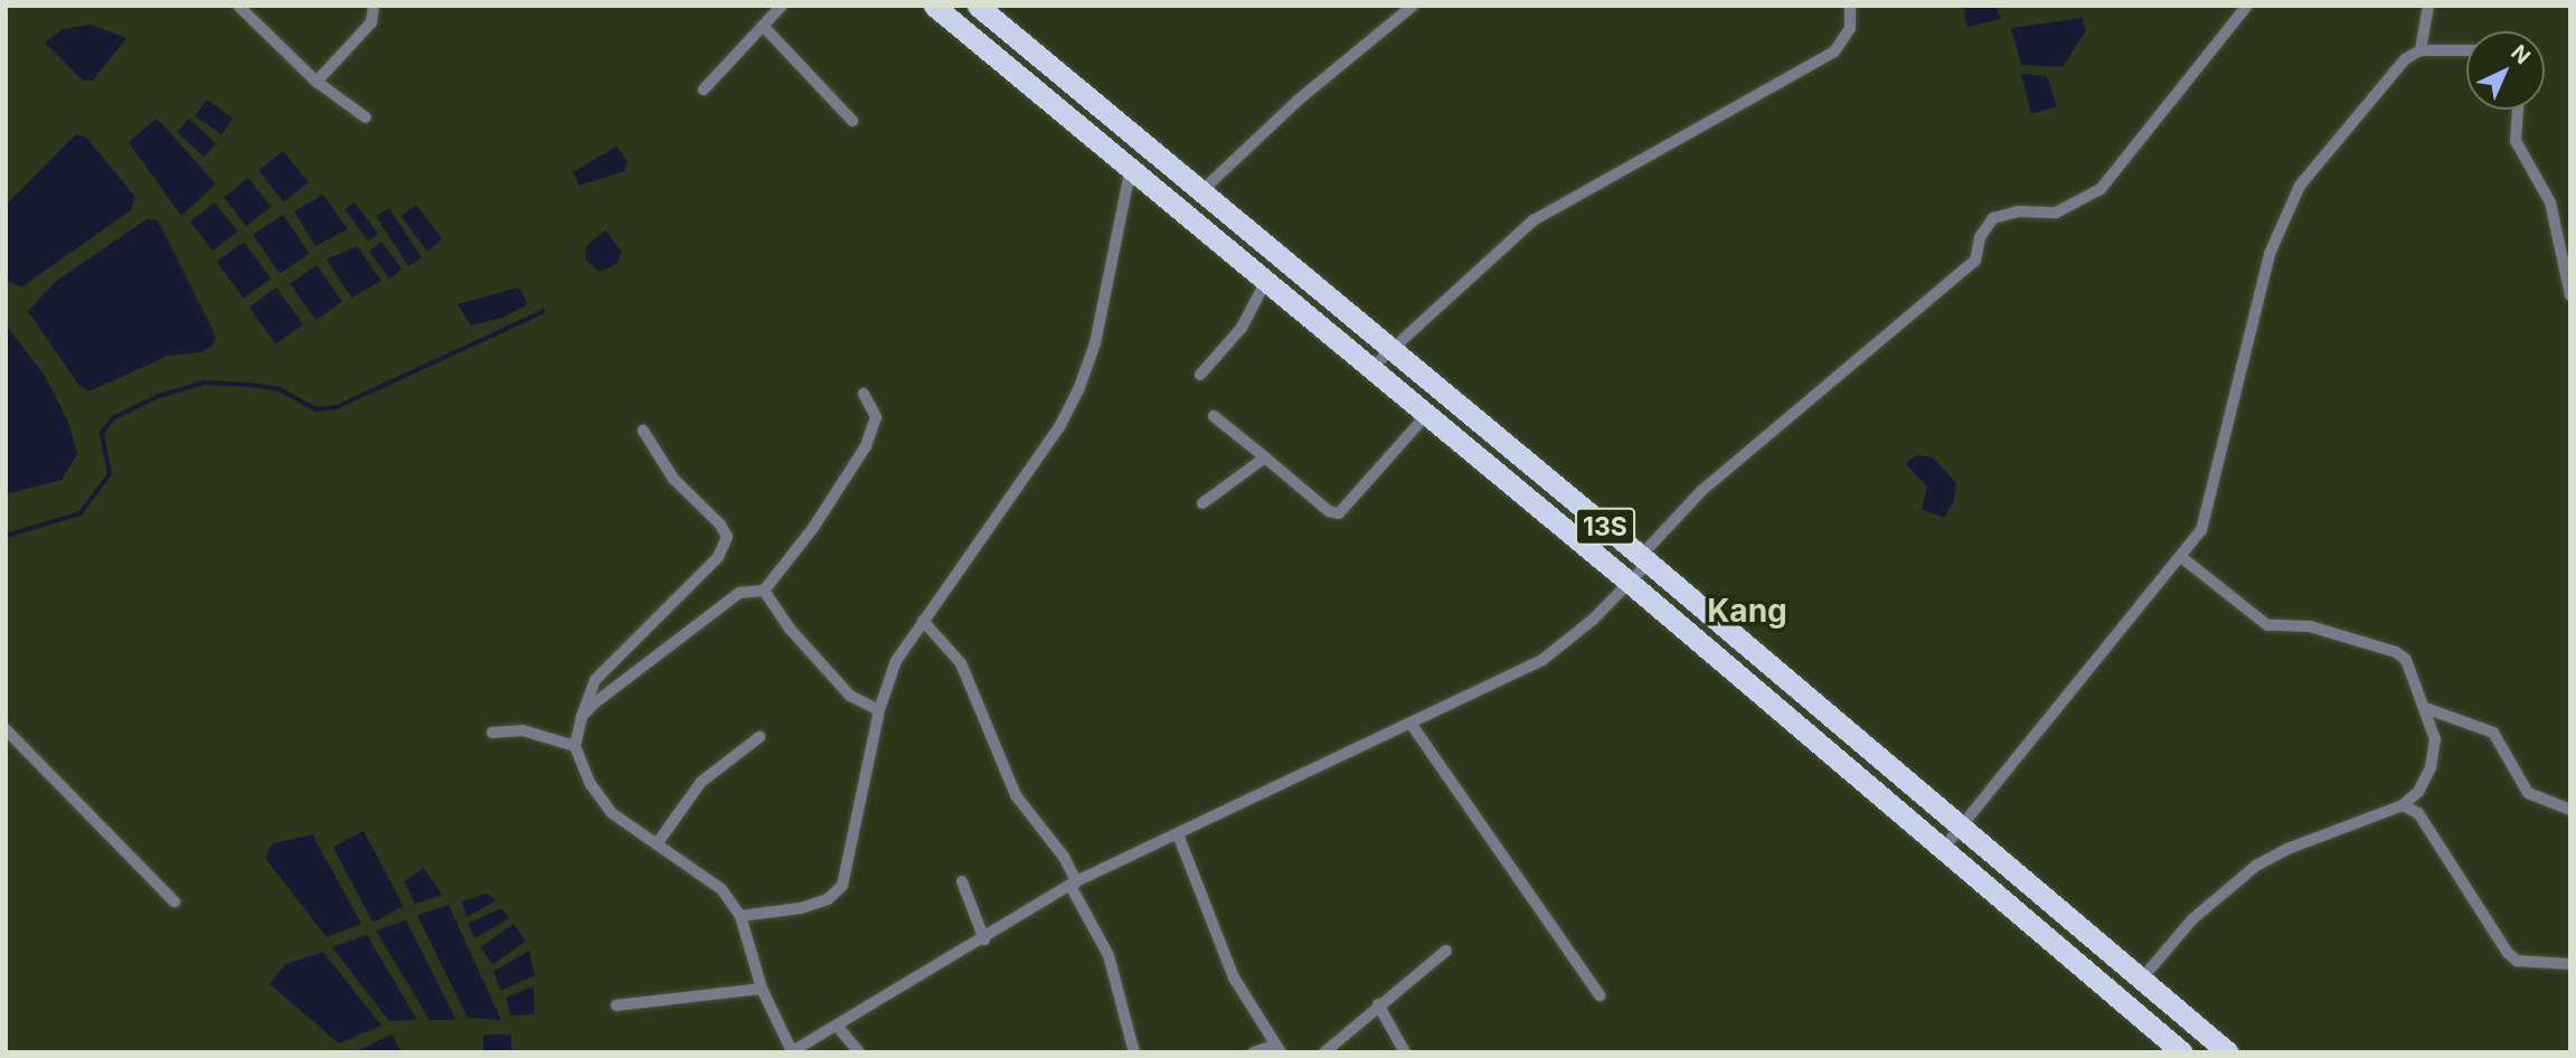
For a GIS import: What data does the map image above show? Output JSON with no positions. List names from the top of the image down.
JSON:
{
  "streets": {
    "highway": ["13S"]
  },
  "districts": ["Kang"],
  "north": "top right"
}
